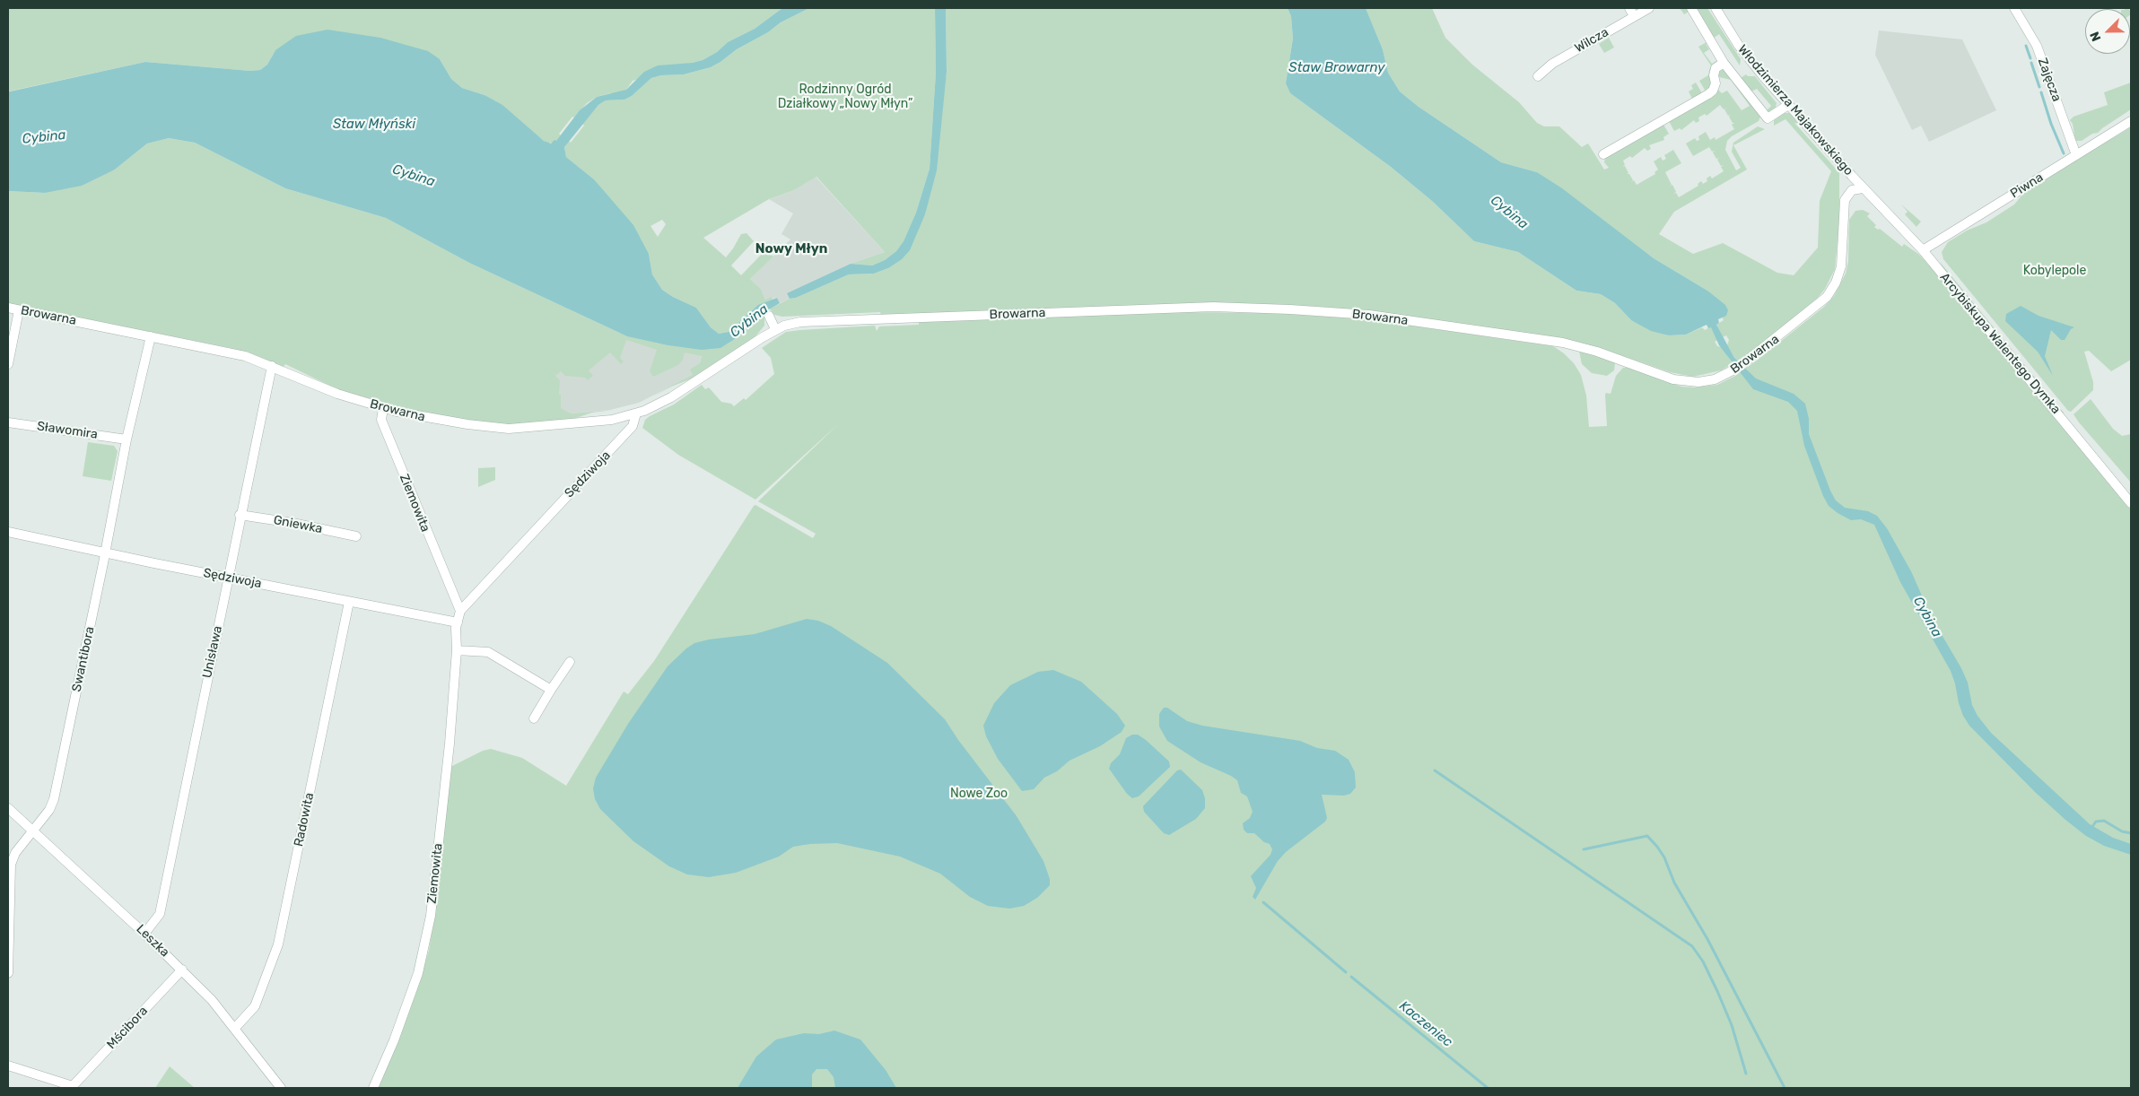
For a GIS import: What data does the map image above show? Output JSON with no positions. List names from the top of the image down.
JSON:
{
  "streets": {
    "street": [
      "Wilcza",
      "Zajęcza",
      "Włodzimierza Majakowskiego",
      "Piwna",
      "Browarna",
      "Arcybiskupa Walentego Dymka",
      "Sławomira",
      "Sędziwoja",
      "Ziemowita",
      "Gniewka",
      "Unisława",
      "Swantibora",
      "Radowita",
      "Leszka",
      "Mścibora"
    ]
  },
  "crossings": [
    ["Zajęcza", "Piwna"],
    ["Włodzimierza Majakowskiego", "Browarna"],
    ["Włodzimierza Majakowskiego", "Arcybiskupa Walentego Dymka"],
    ["Piwna", "Arcybiskupa Walentego Dymka"],
    ["Browarna", "Arcybiskupa Walentego Dymka"],
    ["Browarna", "Sędziwoja"],
    ["Browarna", "Ziemowita"],
    ["Browarna", "Unisława"],
    ["Browarna", "Swantibora"],
    ["Sławomira", "Swantibora"],
    ["Sędziwoja", "Ziemowita"],
    ["Sędziwoja", "Unisława"],
    ["Sędziwoja", "Swantibora"],
    ["Sędziwoja", "Radowita"],
    ["Gniewka", "Unisława"],
    ["Unisława", "Leszka"],
    ["Swantibora", "Leszka"],
    ["Radowita", "Leszka"],
    ["Leszka", "Mścibora"]
  ],
  "districts": ["Nowy Młyn"],
  "water": [
    "Staw Browarny",
    "Staw Młyński",
    "Cybina",
    "Kaczeniec"
  ],
  "parks": ["Rodzinny Ogród Działkowy „Nowy Młyn”", "Kobylepole", "Nowe Zoo"],
  "north": "bottom left"
}
